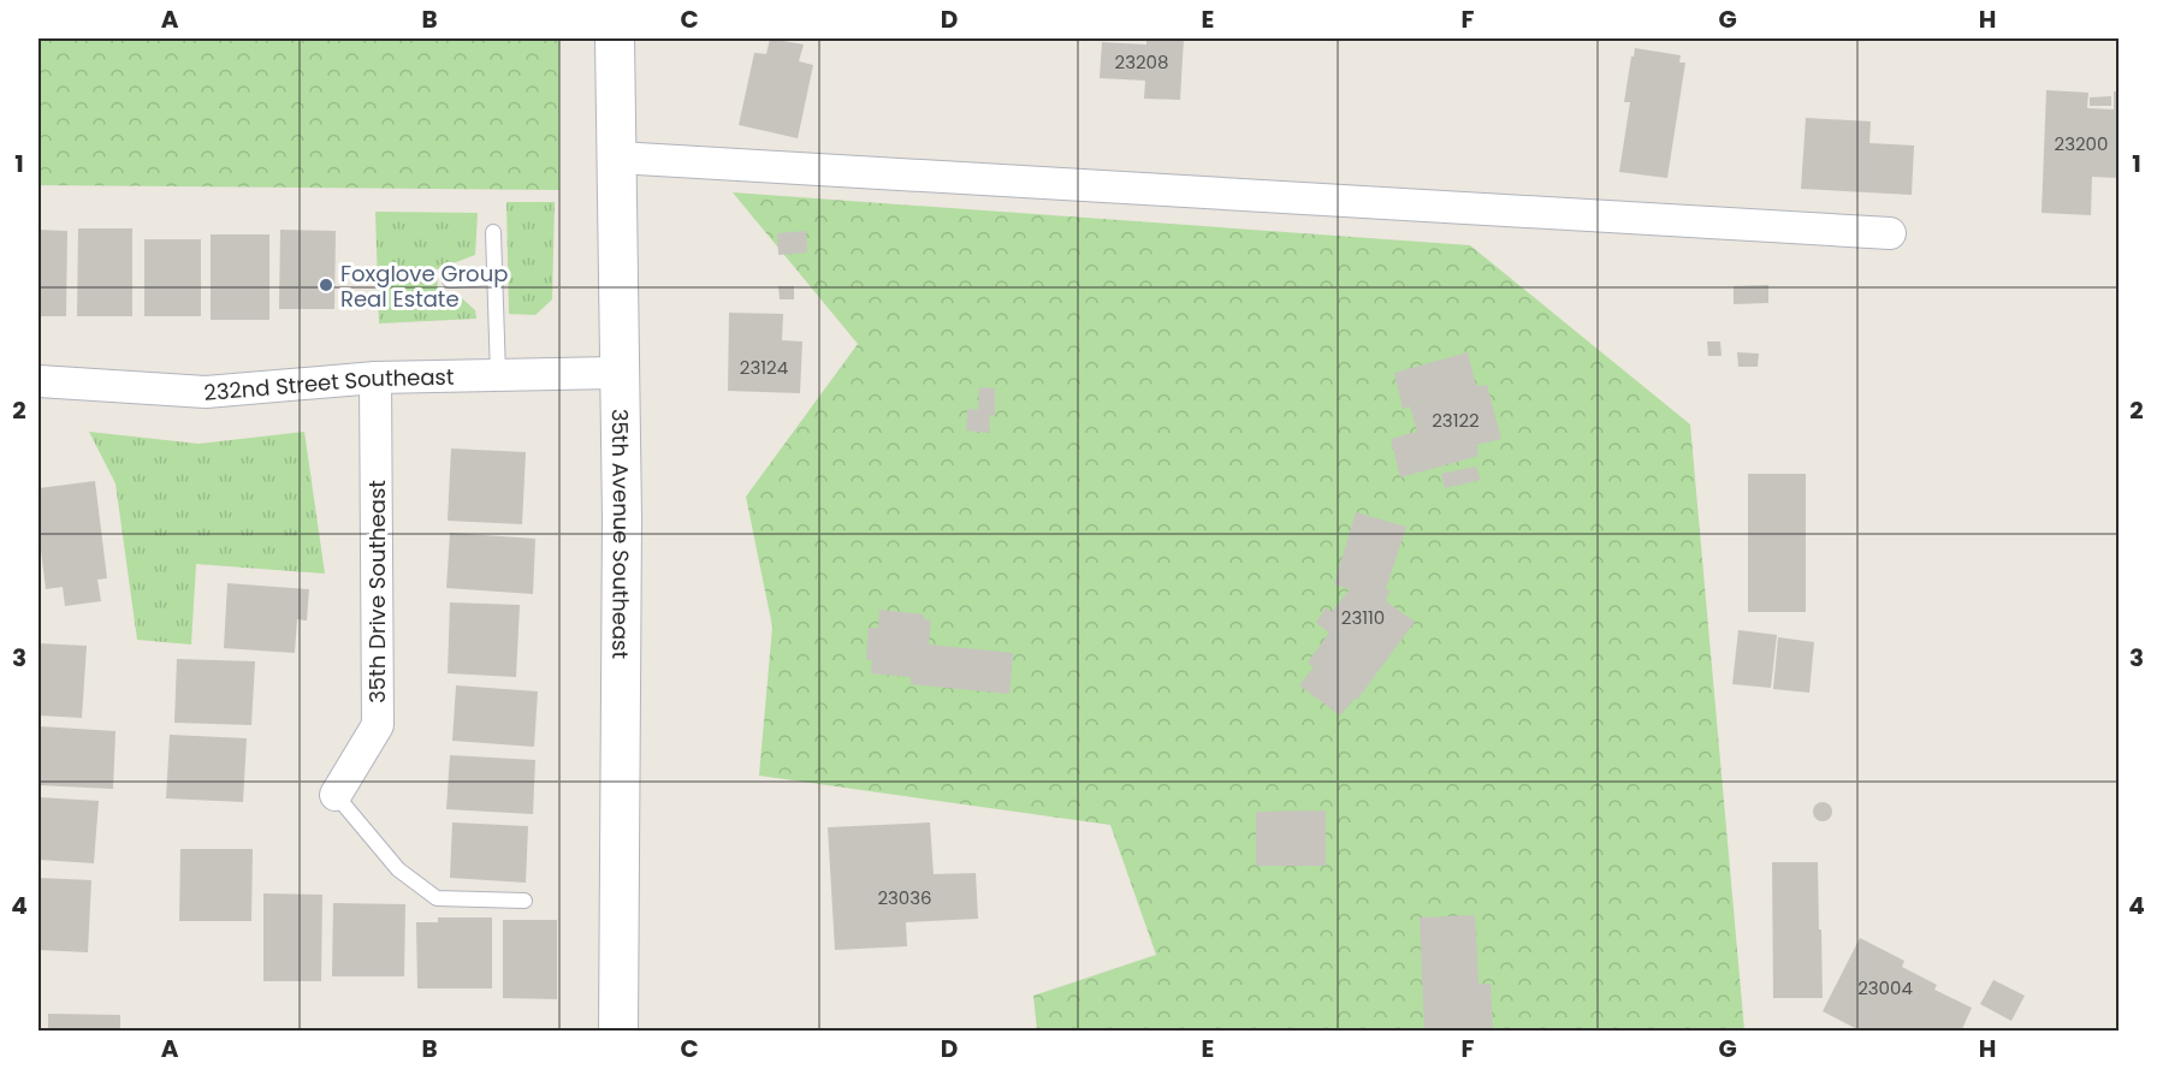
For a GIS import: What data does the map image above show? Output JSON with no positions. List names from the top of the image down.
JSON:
{
  "streets": {
    "street": ["232nd Street Southeast", "35th Avenue Southeast", "35th Drive Southeast"]
  },
  "crossings": [
    ["232nd Street Southeast", "35th Avenue Southeast"],
    ["232nd Street Southeast", "35th Drive Southeast"]
  ],
  "places": ["Foxglove Group Real Estate"],
  "house_numbers": [
    "23208",
    "23200",
    "23124",
    "23122",
    "23110",
    "23036",
    "23004"
  ],
  "grid": {
    "columns": [
      "A",
      "B",
      "C",
      "D",
      "E",
      "F",
      "G",
      "H"
    ],
    "rows": [
      "1",
      "2",
      "3",
      "4"
    ]
  }
}
